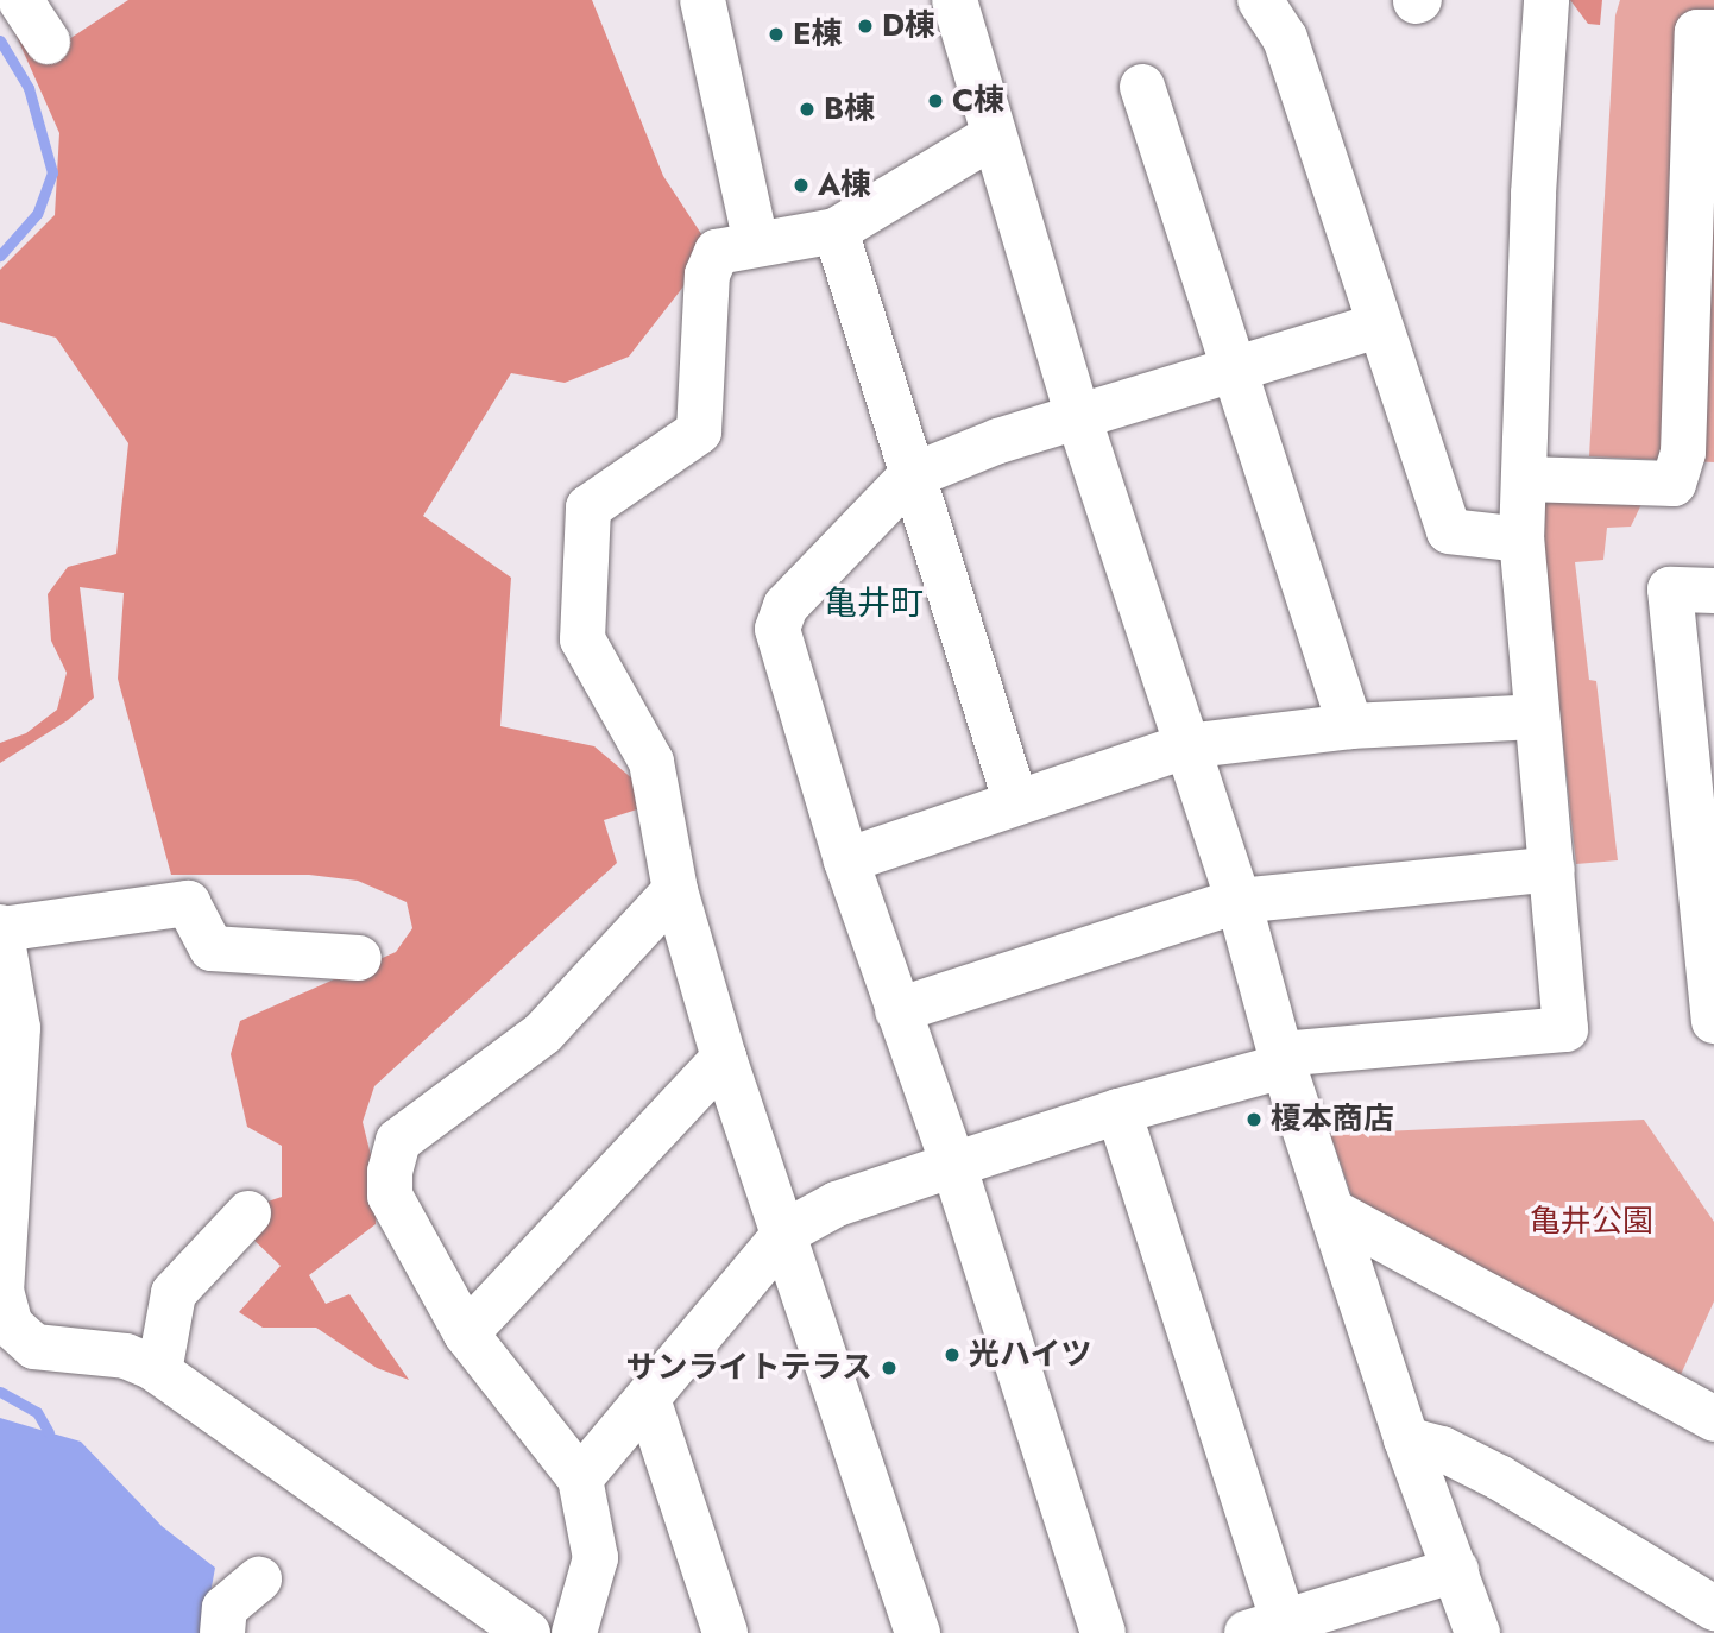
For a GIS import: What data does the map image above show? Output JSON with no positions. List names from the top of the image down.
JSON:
{
  "districts": ["亀井町"],
  "parks": ["亀井公園"],
  "places": [
    "D棟",
    "E棟",
    "C棟",
    "B棟",
    "A棟",
    "榎本商店",
    "光ハイツ",
    "サンライトテラス"
  ]
}
